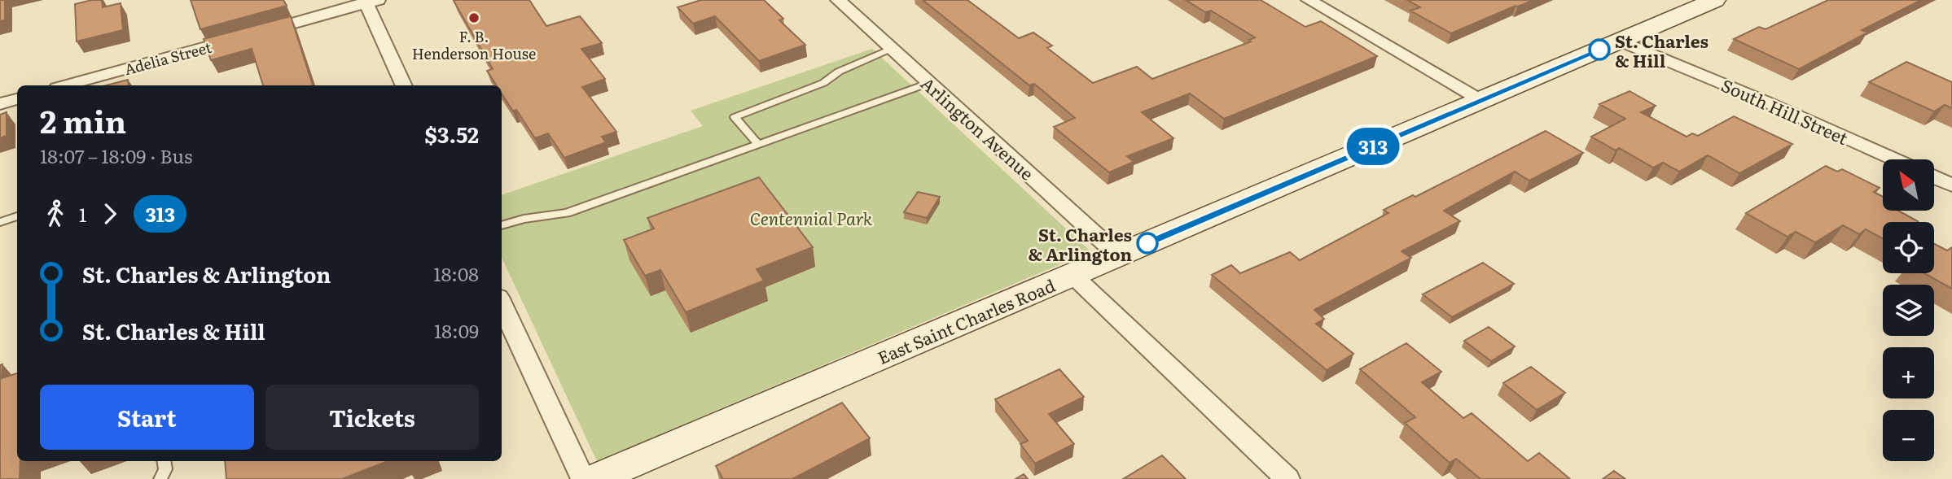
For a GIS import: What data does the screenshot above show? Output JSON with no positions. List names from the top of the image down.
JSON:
{
  "streets": {
    "main road": ["East Saint Charles Road"],
    "street": ["Adelia Street", "South Hill Street", "Arlington Avenue"]
  },
  "crossings": [
    ["South Hill Street", "East Saint Charles Road"],
    ["Arlington Avenue", "East Saint Charles Road"]
  ],
  "parks": ["Centennial Park"],
  "places": ["F. B. Henderson House", "St. Charles & Hill", "St. Charles & Arlington"],
  "lines": ["bus line 313"],
  "north": "top left",
  "page": {
    "on_map": "313",
    "heading": ["2 min", "18:07 – 18:09 · Bus", "$3.52"],
    "map_buttons": ["+", "−"],
    "legs": ["1", "313"],
    "list": [
      {
        "name": "St. Charles & Arlington",
        "value": "18:08"
      },
      {
        "name": "St. Charles & Hill",
        "value": "18:09"
      }
    ],
    "buttons": ["Start", "Tickets"]
  }
}
